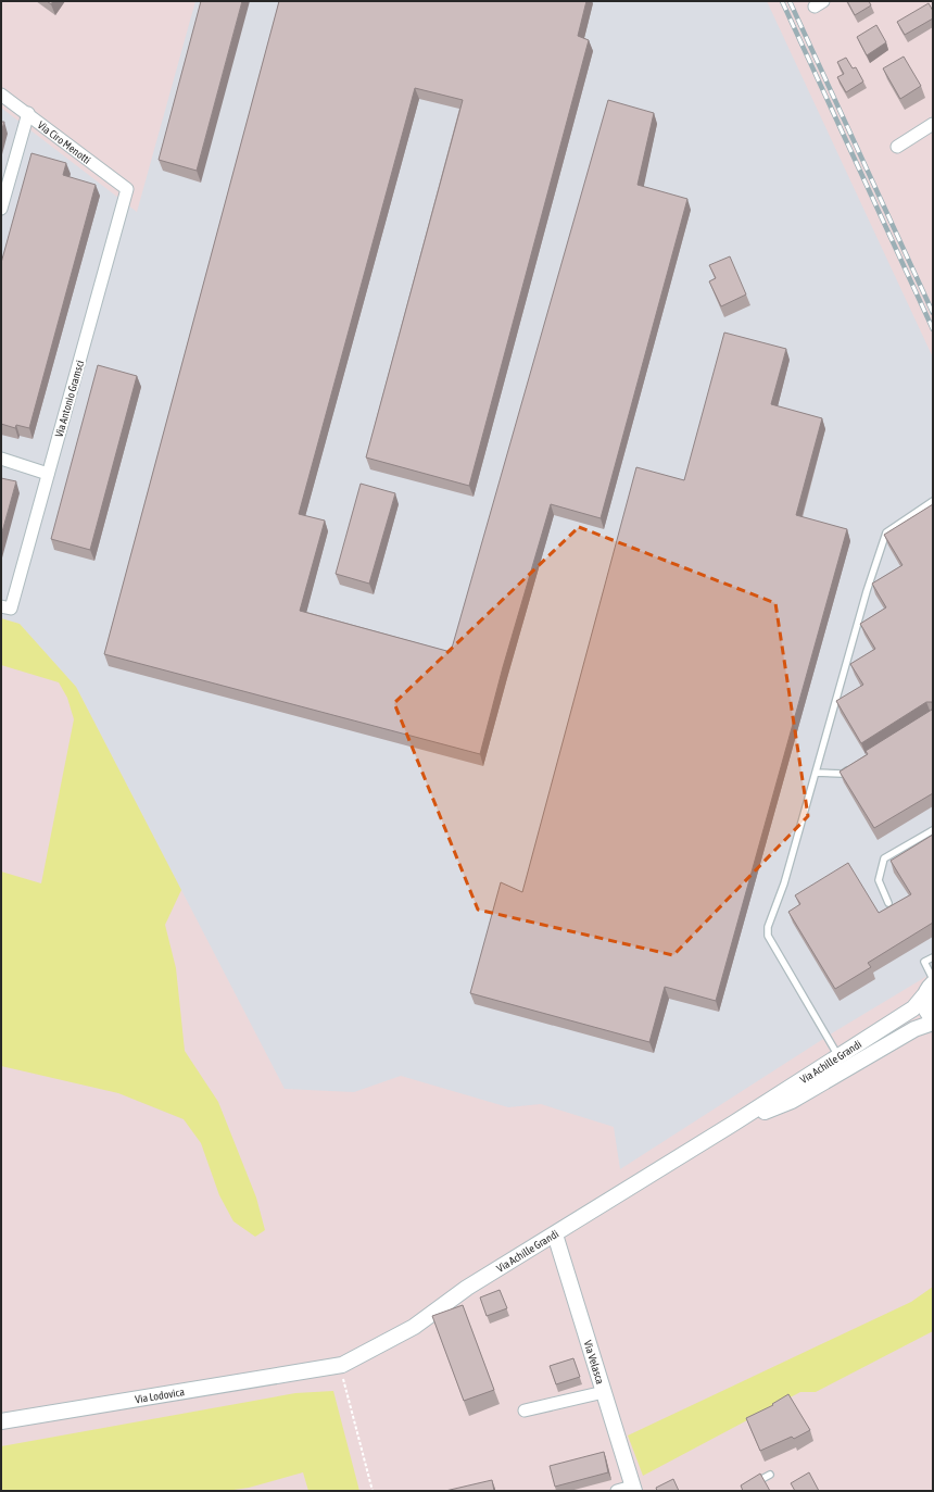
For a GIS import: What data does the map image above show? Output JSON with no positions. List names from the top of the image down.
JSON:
{
  "streets": {
    "street": [
      "Via Ciro Menotti",
      "Via Antonio Gramsci",
      "Via Achille Grandi",
      "Via Velasca",
      "Via Lodovica"
    ]
  },
  "crossings": [
    ["Via Ciro Menotti", "Via Antonio Gramsci"],
    ["Via Achille Grandi", "Via Velasca"],
    ["Via Achille Grandi", "Via Lodovica"]
  ]
}
